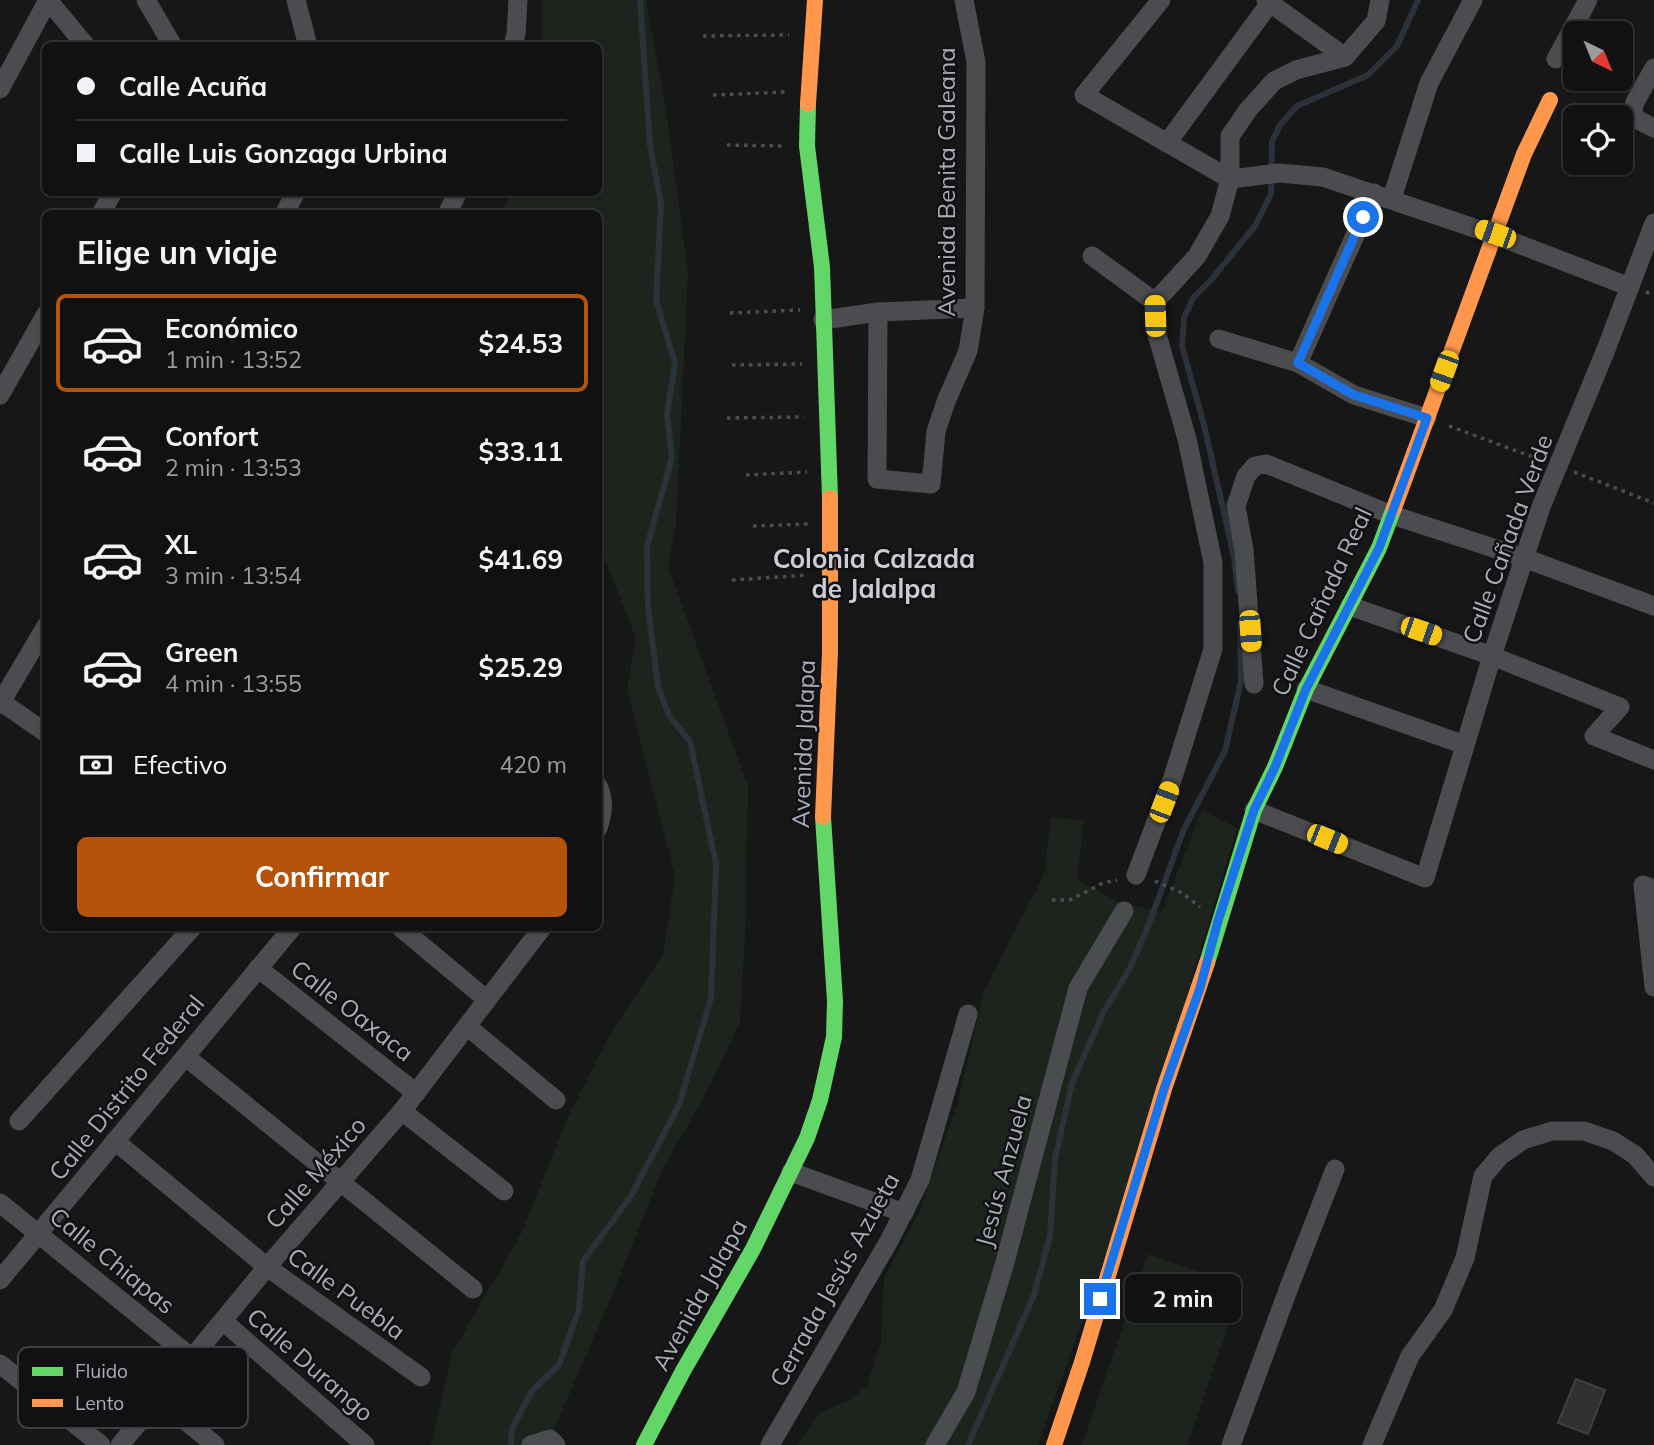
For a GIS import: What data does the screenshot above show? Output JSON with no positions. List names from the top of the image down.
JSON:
{
  "streets": {
    "street": [
      "Avenida Benita Galeana",
      "Calle Cañada Verde",
      "Calle Cañada Real",
      "Avenida Jalapa",
      "Calle Oaxaca",
      "Calle Distrito Federal",
      "Jesús Anzuela",
      "Calle México",
      "Calle Chiapas",
      "Cerrada Jesús Azueta",
      "Calle Puebla",
      "Calle Durango"
    ]
  },
  "crossings": [
    ["Calle Cañada Verde", "Calle Cañada Real"],
    ["Calle Oaxaca", "Calle Distrito Federal"],
    ["Calle Oaxaca", "Calle México"],
    ["Calle Distrito Federal", "Calle Chiapas"],
    ["Calle Distrito Federal", "Calle Puebla"],
    ["Calle México", "Calle Puebla"],
    ["Calle México", "Calle Durango"]
  ],
  "districts": ["Colonia Calzada de Jalalpa"],
  "legend": ["Fluido", "Lento"],
  "north": "bottom right",
  "page": {
    "banner": ["Calle Acuña", "Calle Luis Gonzaga Urbina"],
    "heading": "Elige un viaje",
    "list": [
      {
        "name": "Económico",
        "note": "1 min · 13:52",
        "value": "$24.53"
      },
      {
        "name": "Confort",
        "note": "2 min · 13:53",
        "value": "$33.11"
      },
      {
        "name": "XL",
        "note": "3 min · 13:54",
        "value": "$41.69"
      },
      {
        "name": "Green",
        "note": "4 min · 13:55",
        "value": "$25.29"
      }
    ],
    "pay": ["Efectivo", "420 m"],
    "buttons": "Confirmar",
    "bubble": "2 min"
  }
}
